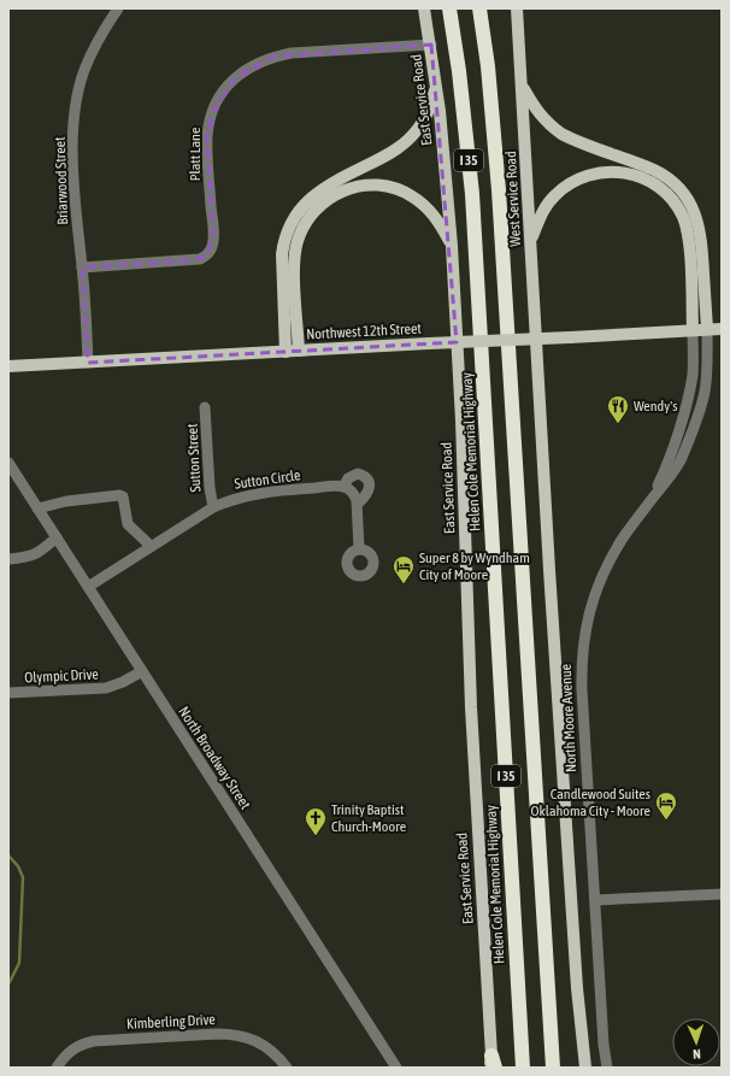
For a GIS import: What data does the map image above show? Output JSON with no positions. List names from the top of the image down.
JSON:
{
  "streets": {
    "highway": ["I 35", "Helen Cole Memorial Highway"],
    "main road": ["East Service Road", "West Service Road", "Northwest 12th Street"],
    "street": [
      "Platt Lane",
      "Briarwood Street",
      "Sutton Street",
      "Sutton Circle",
      "Olympic Drive",
      "North Moore Avenue",
      "North Broadway Street",
      "Kimberling Drive"
    ]
  },
  "crossings": [
    ["East Service Road", "Platt Lane"],
    ["Platt Lane", "Briarwood Street"],
    ["Briarwood Street", "Northwest 12th Street"],
    ["Northwest 12th Street", "North Moore Avenue"],
    ["Sutton Street", "Sutton Circle"],
    ["Sutton Circle", "North Broadway Street"],
    ["Olympic Drive", "North Broadway Street"]
  ],
  "places": {
    "restaurant": ["Wendy's"],
    "hotel": ["Super 8 by Wyndham City of Moore", "Candlewood Suites Oklahoma City - Moore"],
    "church": ["Trinity Baptist Church-Moore"]
  },
  "north": "bottom"
}
